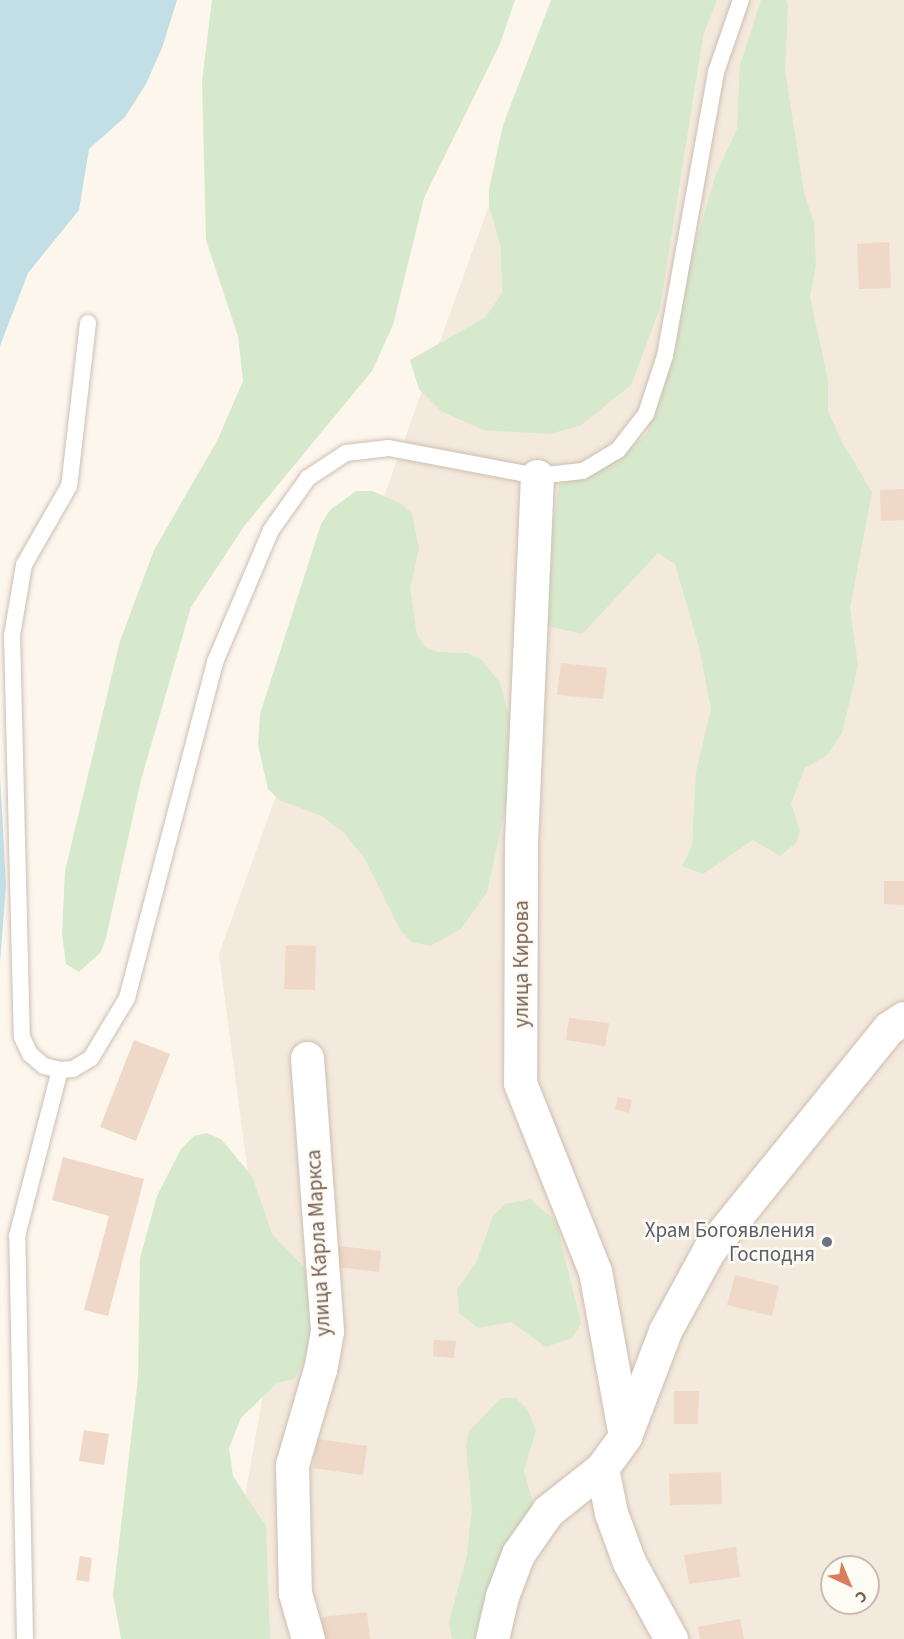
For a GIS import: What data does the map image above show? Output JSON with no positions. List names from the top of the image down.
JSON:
{
  "streets": {
    "street": ["улица Кирова", "улица Карла Маркса"]
  },
  "places": ["Храм Богоявления Господня"],
  "north": "bottom right"
}
